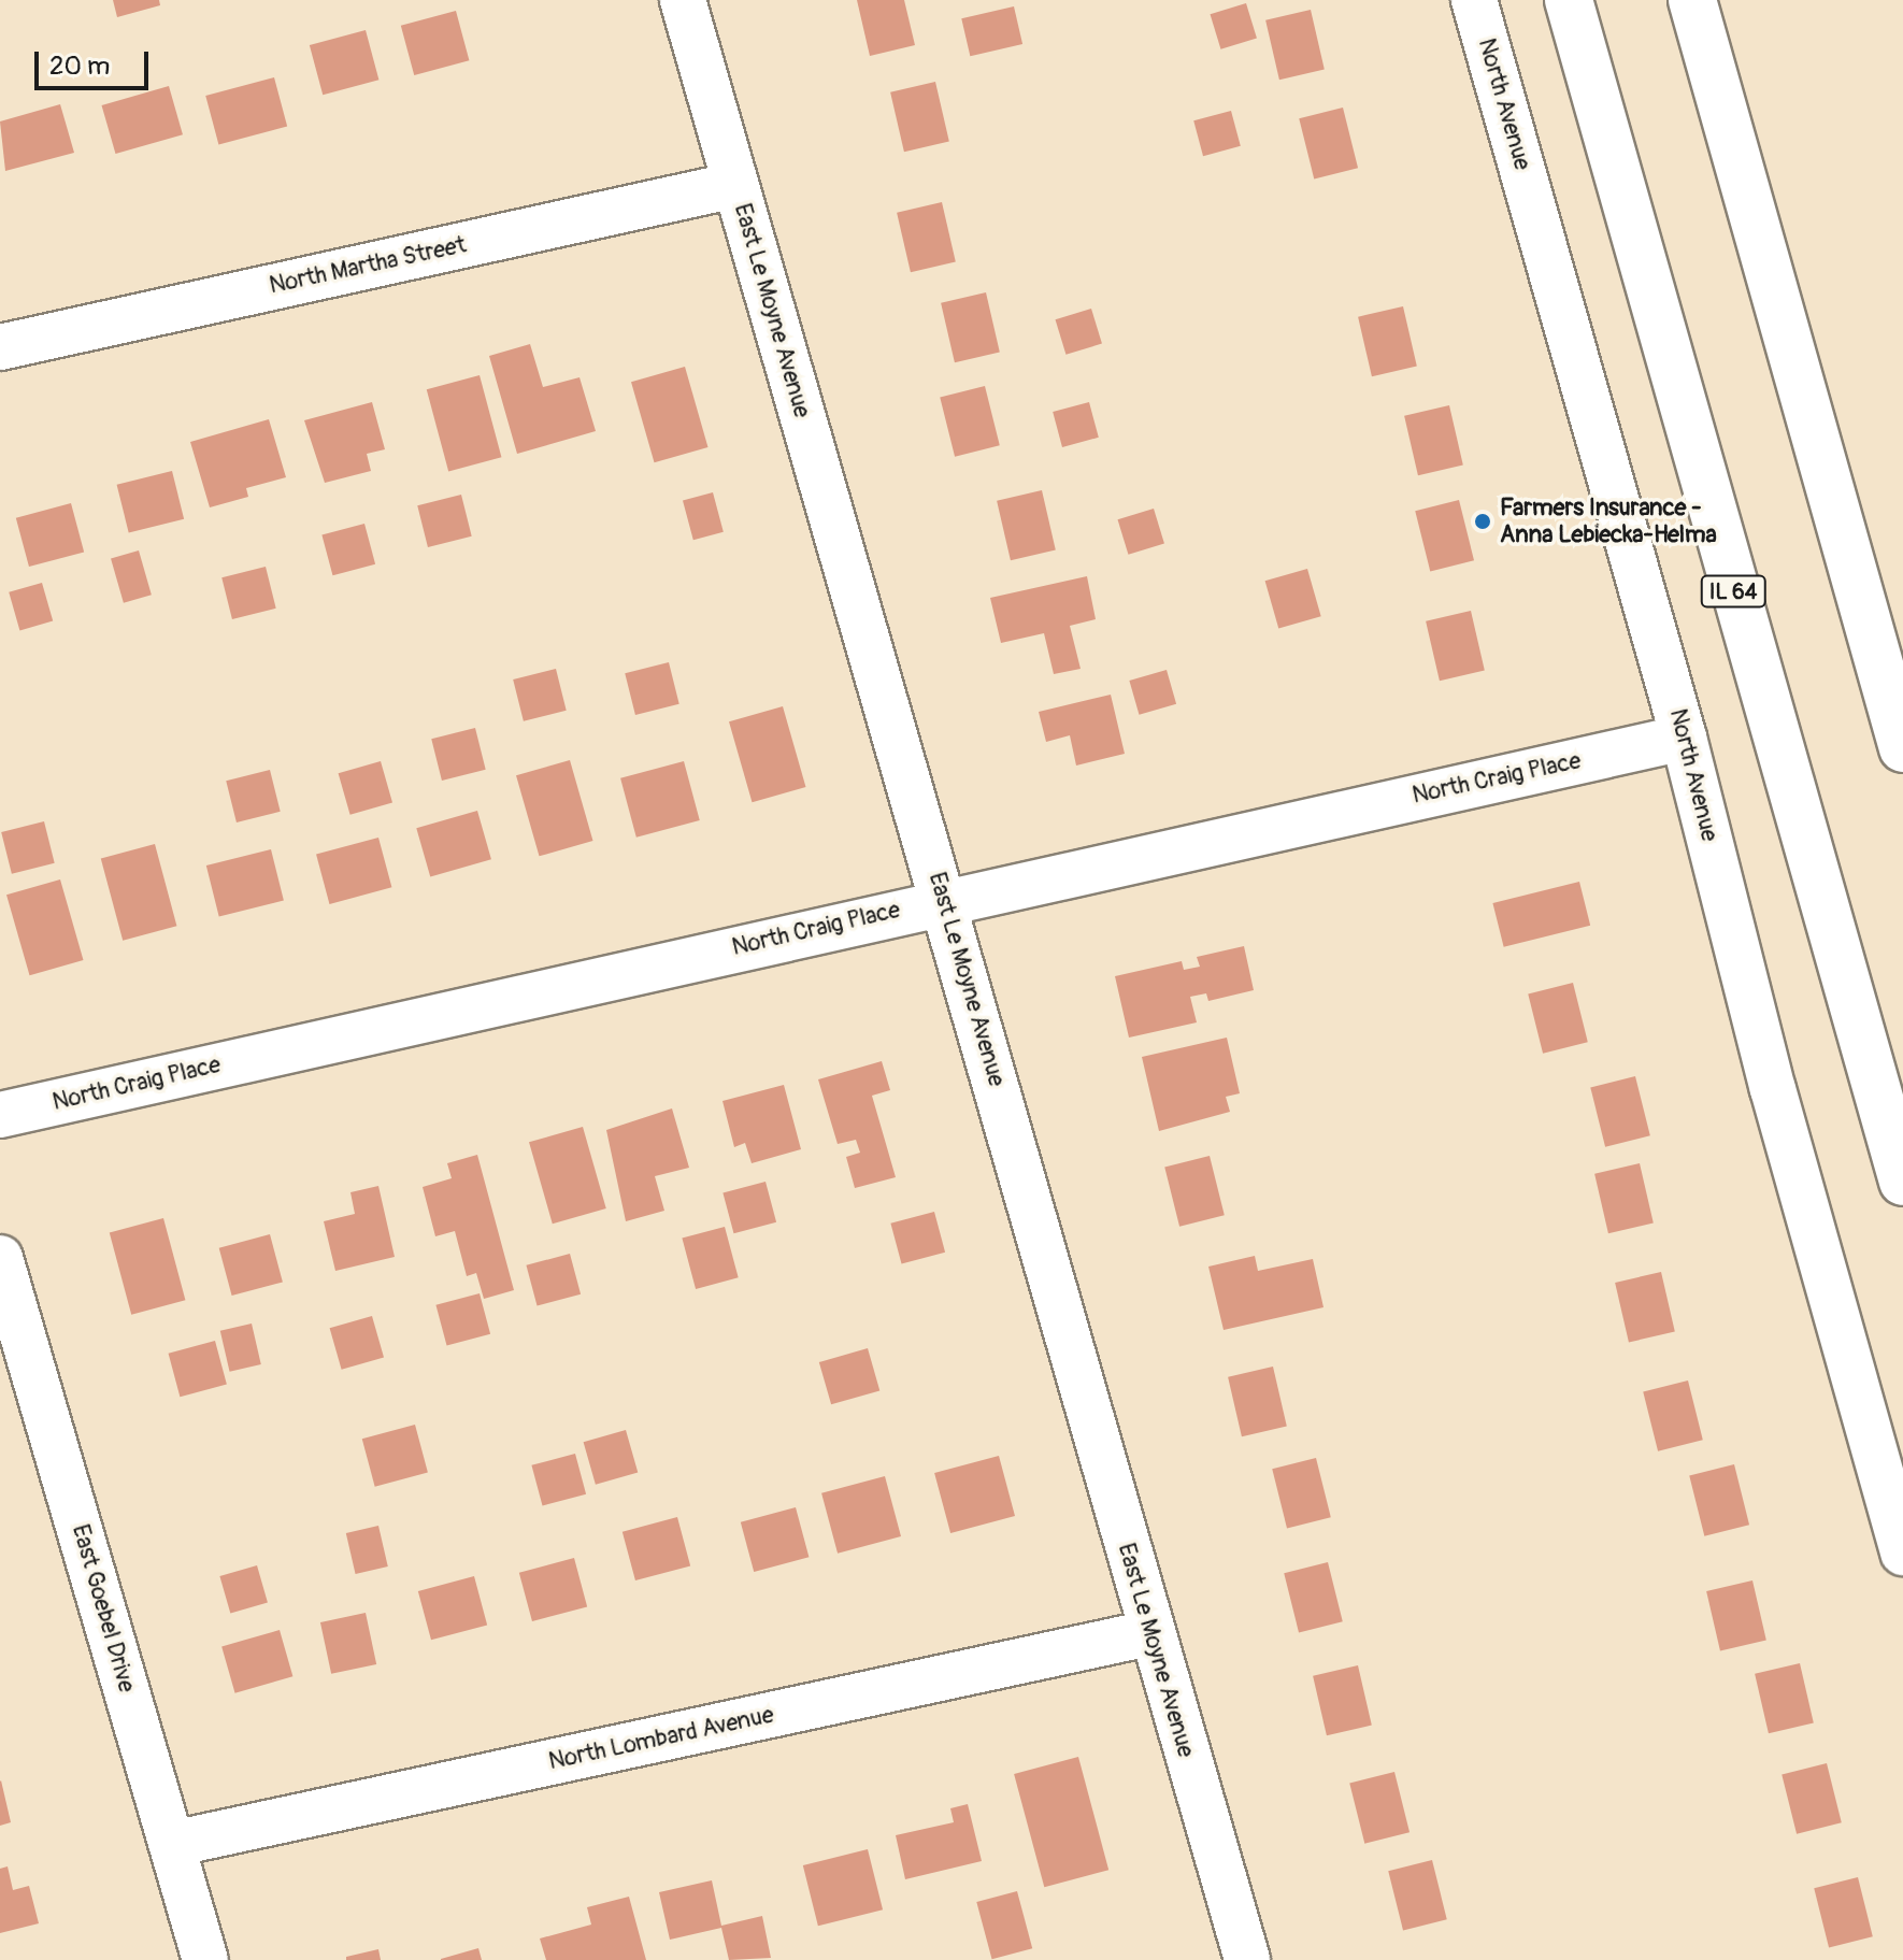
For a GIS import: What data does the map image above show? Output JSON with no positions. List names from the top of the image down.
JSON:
{
  "streets": {
    "main road": ["IL 64"],
    "street": [
      "North Avenue",
      "North Martha Street",
      "East Le Moyne Avenue",
      "North Craig Place",
      "East Goebel Drive",
      "North Lombard Avenue"
    ]
  },
  "crossings": [
    ["North Avenue", "North Craig Place"],
    ["North Martha Street", "East Le Moyne Avenue"],
    ["East Le Moyne Avenue", "North Craig Place"],
    ["East Le Moyne Avenue", "North Lombard Avenue"],
    ["East Goebel Drive", "North Lombard Avenue"]
  ],
  "places": ["Farmers Insurance - Anna Lebiecka-Helma"],
  "scale_bar": "20 m"
}
